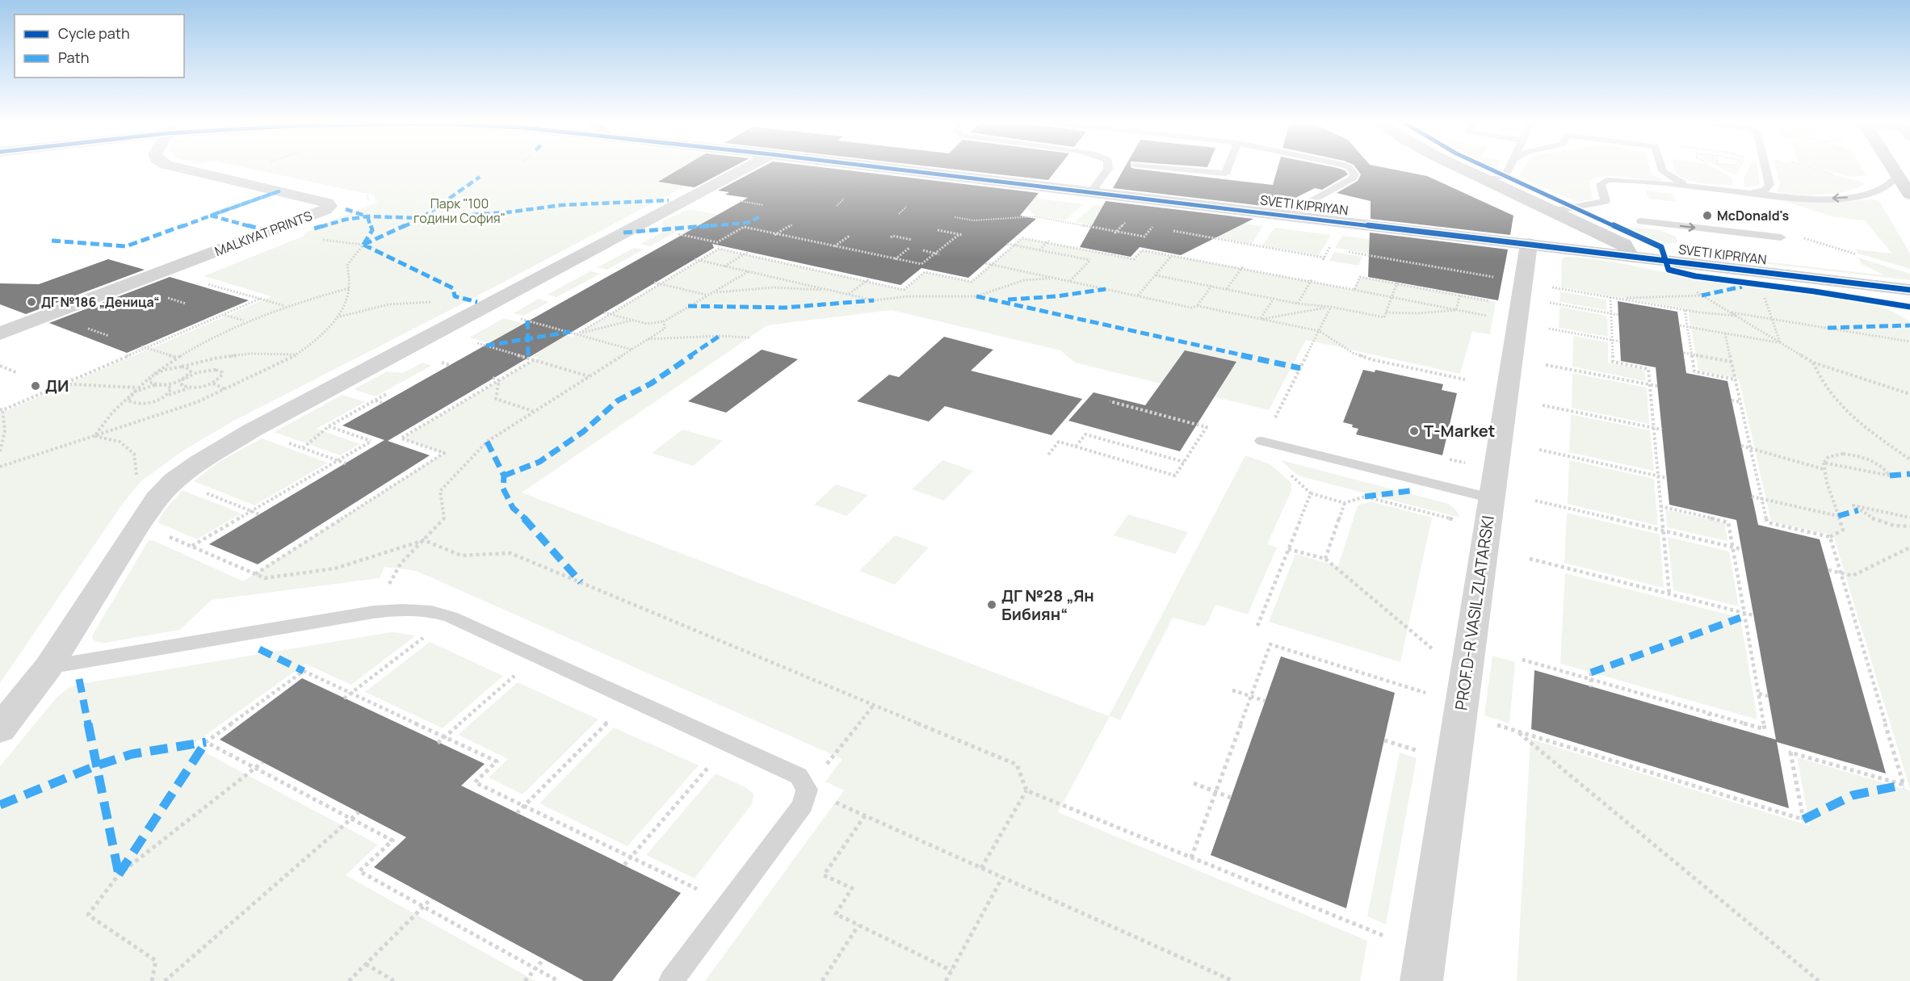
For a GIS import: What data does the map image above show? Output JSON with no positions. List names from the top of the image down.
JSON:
{
  "streets": {
    "street": ["SVETI KIPRIYAN", "MALKIYAT PRINTS", "PROF.D-R VASIL ZLATARSKI"]
  },
  "crossings": [
    ["SVETI KIPRIYAN", "PROF.D-R VASIL ZLATARSKI"]
  ],
  "parks": ["Парк \"100 години София\""],
  "places": [
    "McDonald's",
    "ДГ №186 „Деница“",
    "ДИ",
    "T-Market",
    "ДГ №28 „Ян Бибиян“"
  ],
  "legend": ["Cycle path", "Path"]
}
